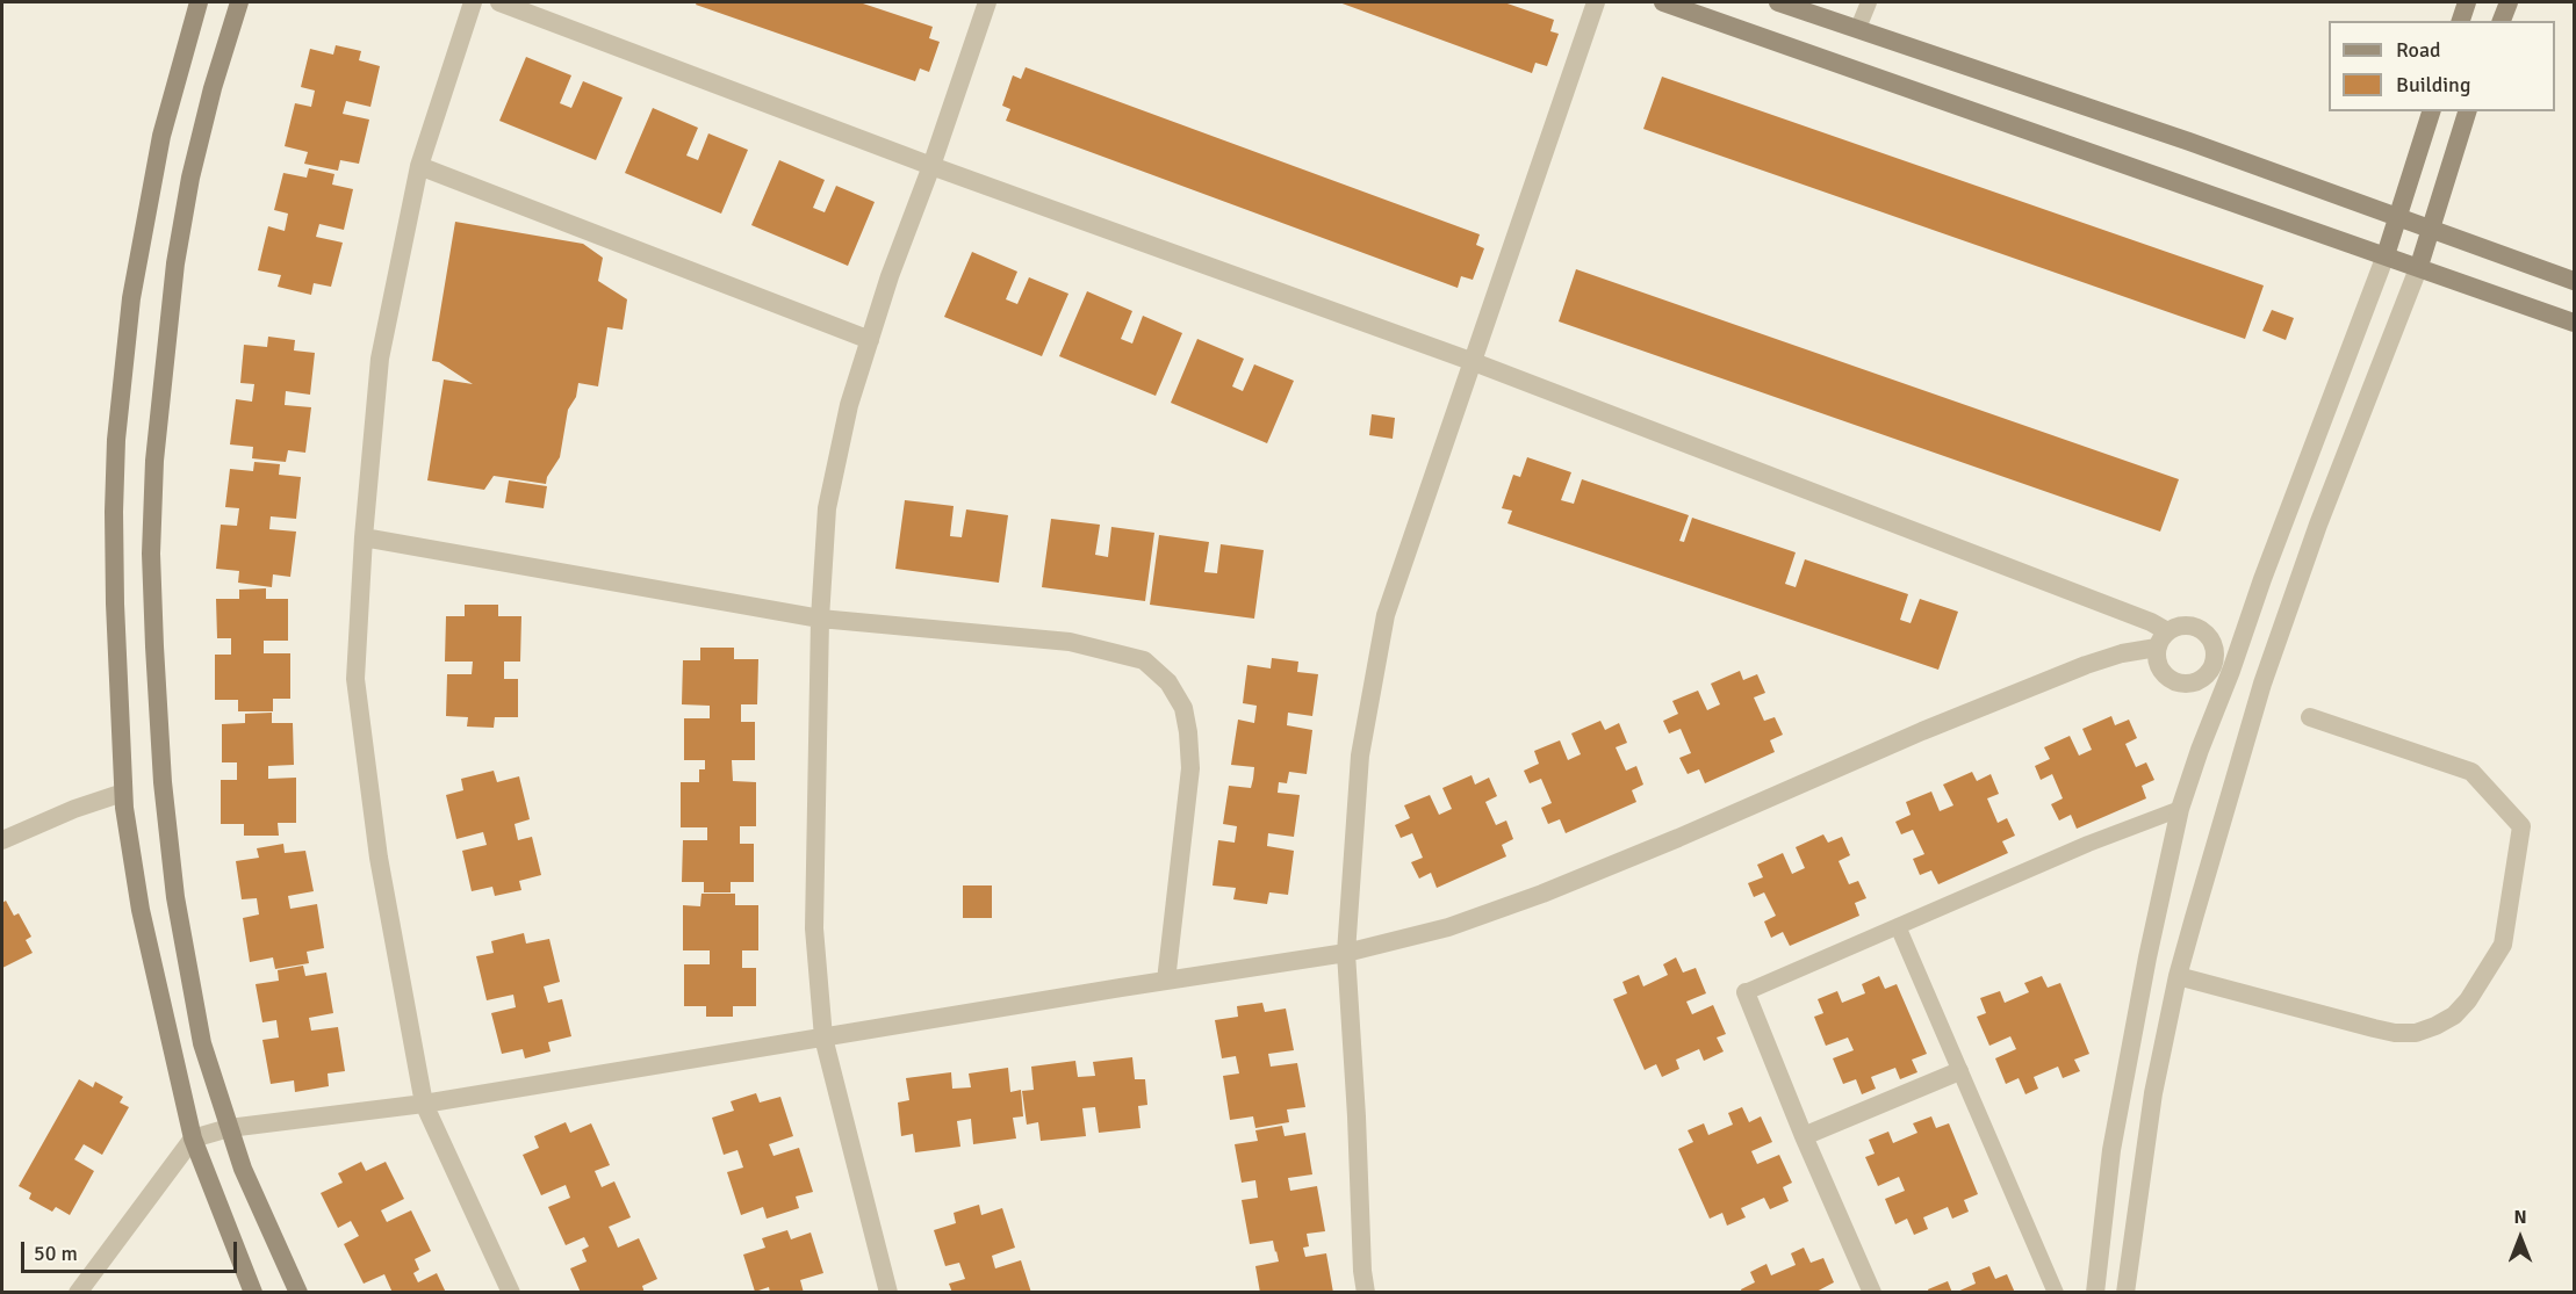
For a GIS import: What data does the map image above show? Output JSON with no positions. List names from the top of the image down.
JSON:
{
  "legend": ["Road", "Building"],
  "scale_bar": "50 m",
  "north": "top"
}
